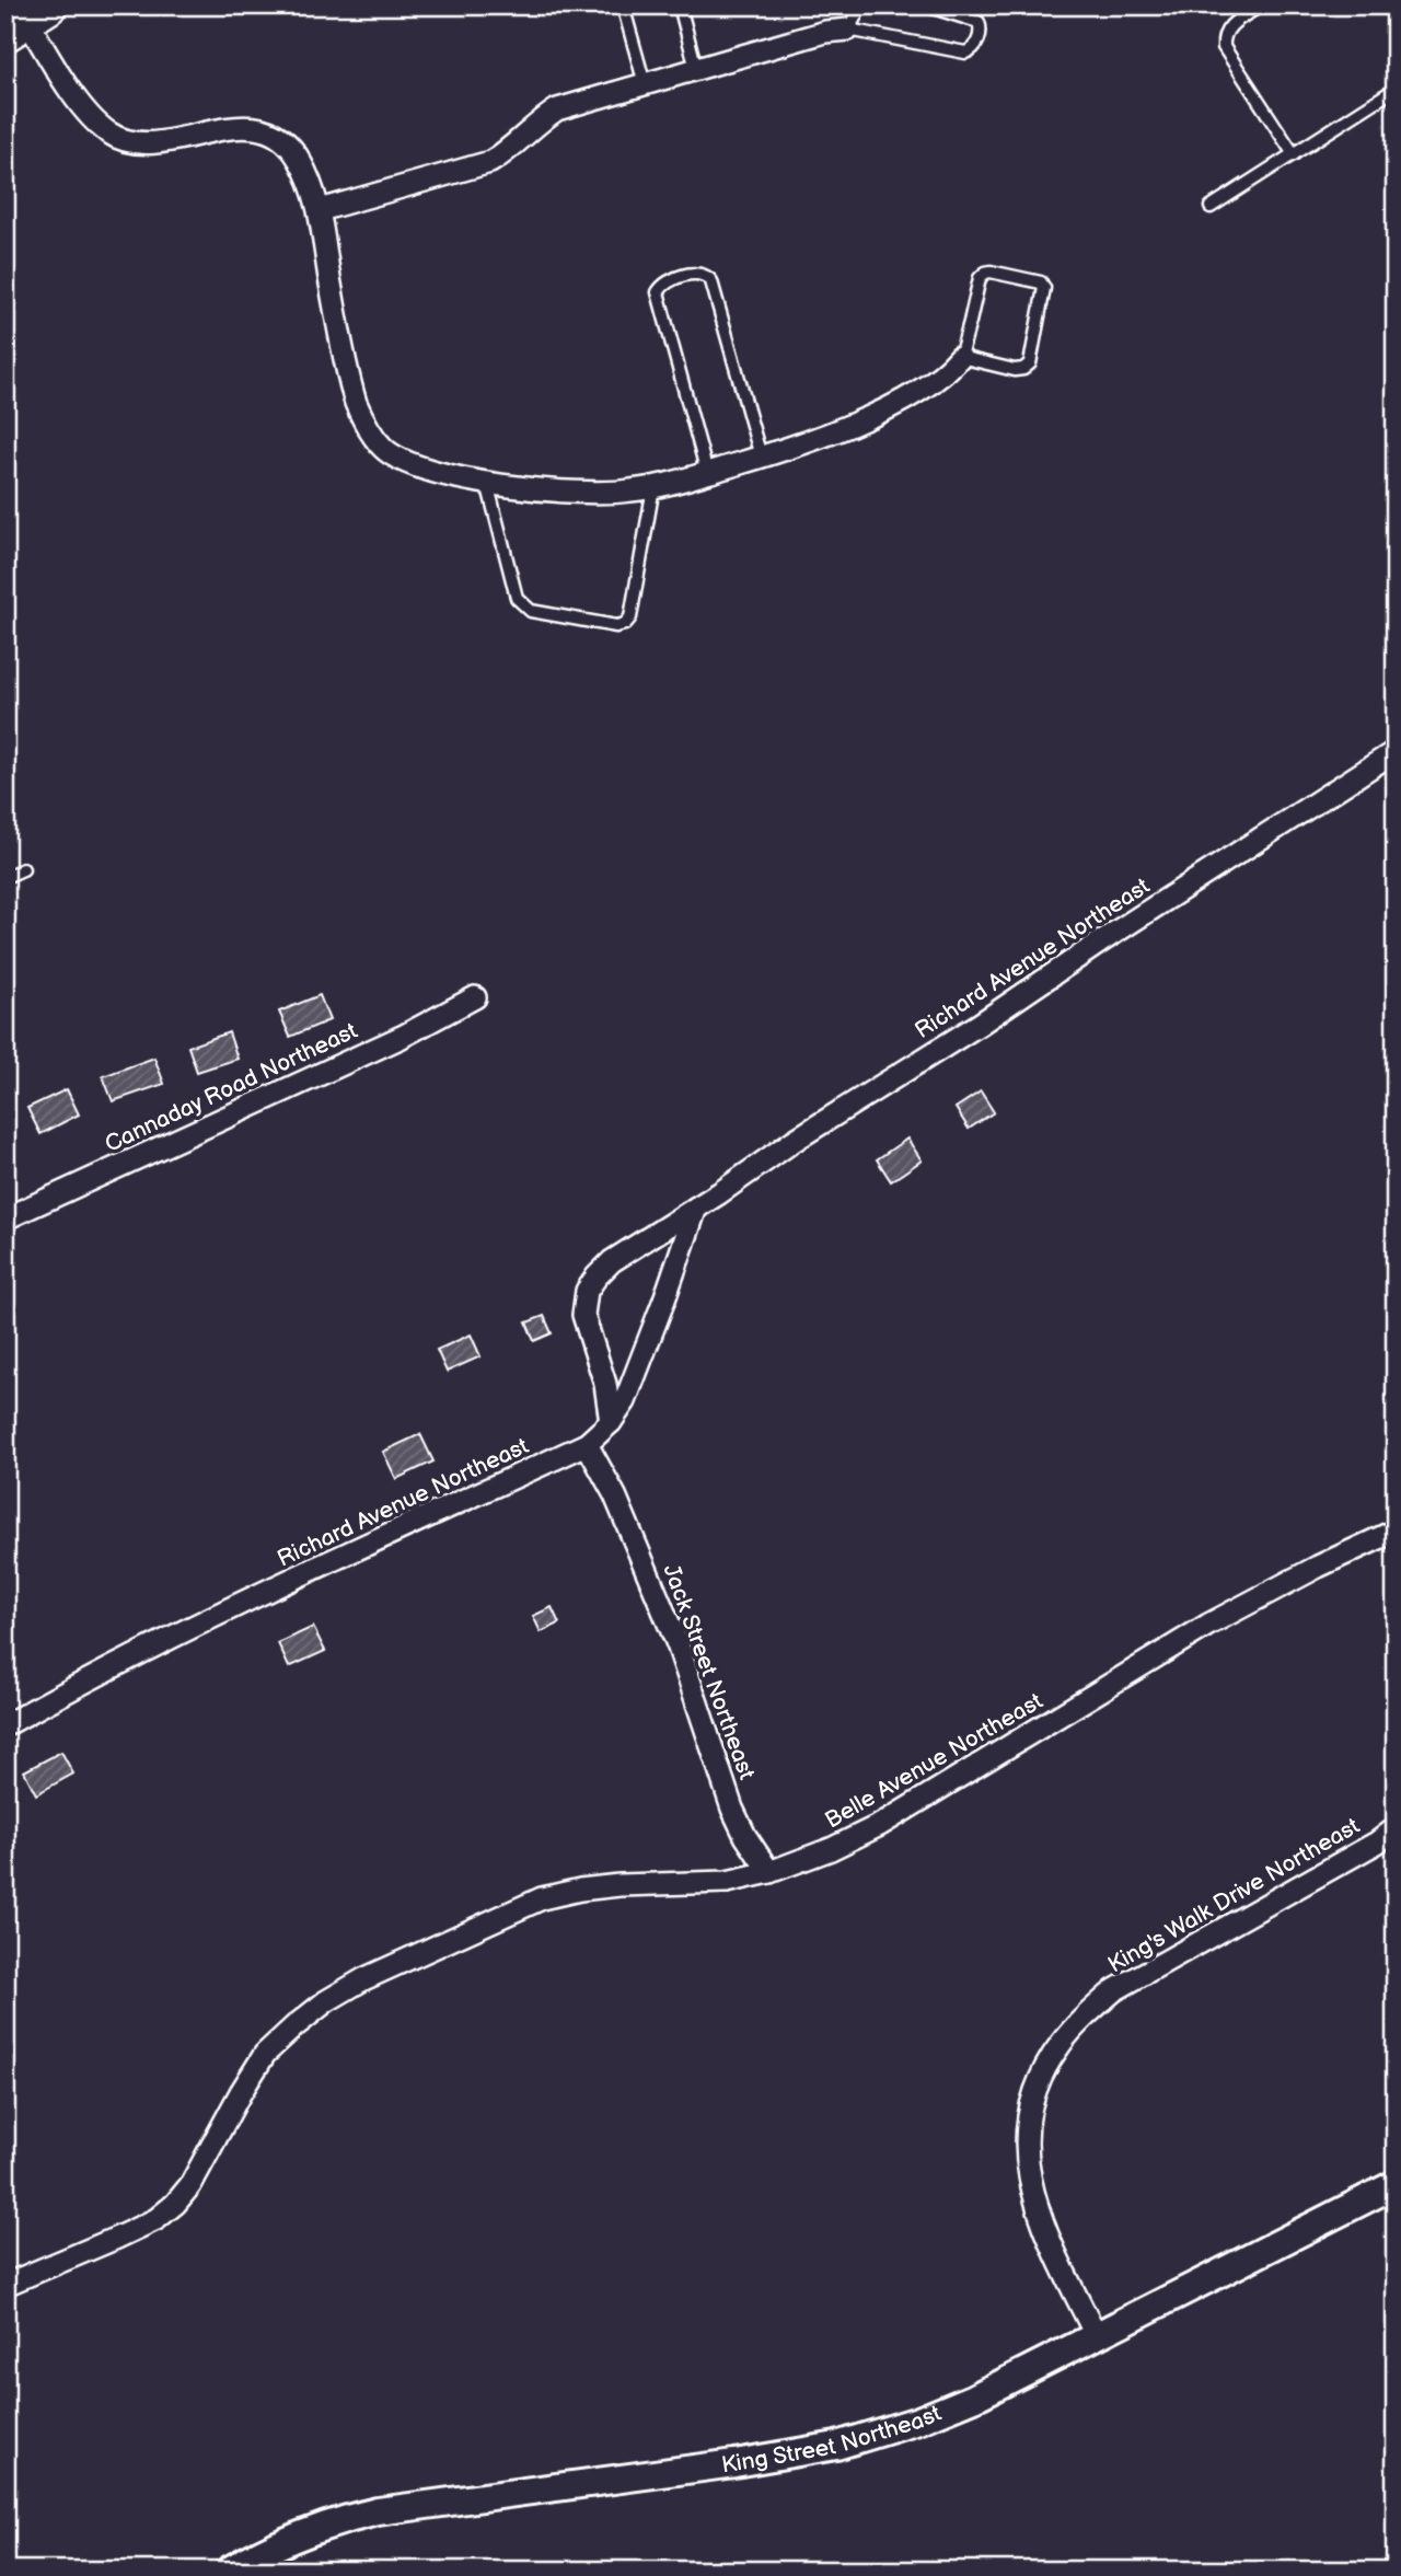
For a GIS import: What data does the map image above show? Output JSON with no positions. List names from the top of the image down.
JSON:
{
  "streets": {
    "street": [
      "Richard Avenue Northeast",
      "Cannaday Road Northeast",
      "Jack Street Northeast",
      "Belle Avenue Northeast",
      "King's Walk Drive Northeast",
      "King Street Northeast"
    ]
  },
  "crossings": [
    ["Richard Avenue Northeast", "Jack Street Northeast"],
    ["Jack Street Northeast", "Belle Avenue Northeast"],
    ["King's Walk Drive Northeast", "King Street Northeast"]
  ]
}
